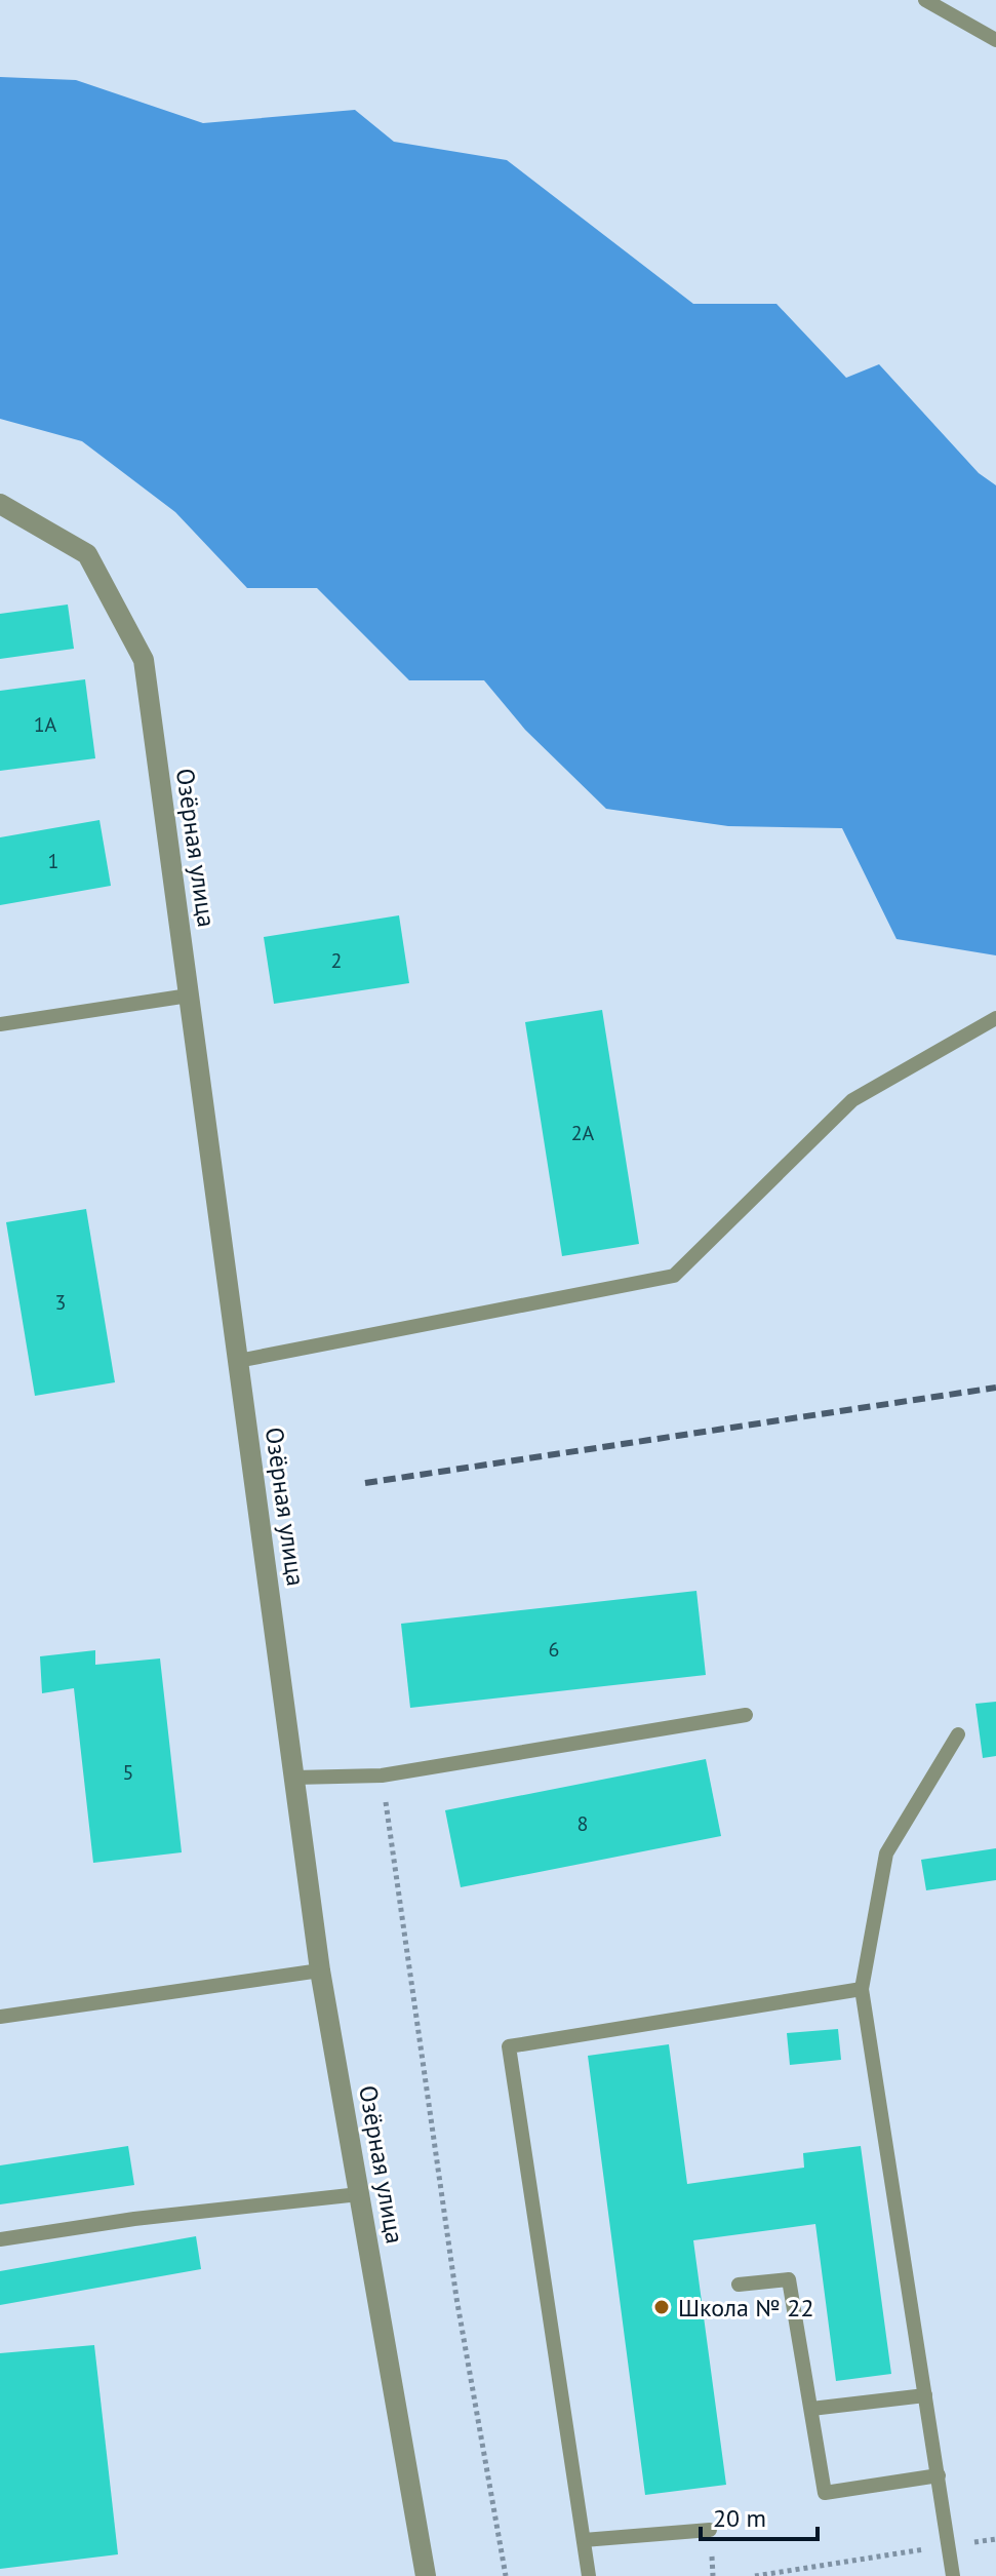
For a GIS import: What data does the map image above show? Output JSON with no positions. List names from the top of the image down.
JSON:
{
  "streets": {
    "street": ["Озёрная улица"]
  },
  "places": ["Школа № 22"],
  "house_numbers": [
    "1А",
    "1",
    "2",
    "2А",
    "3",
    "6",
    "5",
    "8"
  ],
  "scale_bar": "20 m"
}
